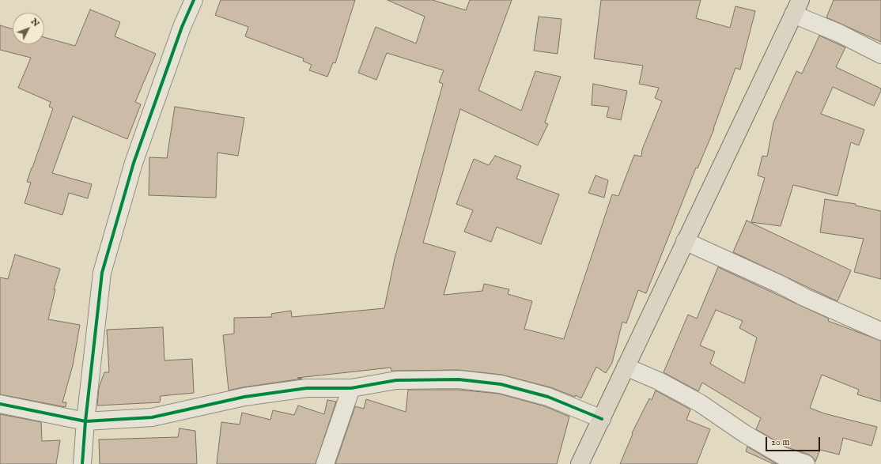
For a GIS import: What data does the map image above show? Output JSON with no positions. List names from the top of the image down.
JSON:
{
  "scale_bar": "20 m",
  "north": "top right"
}
